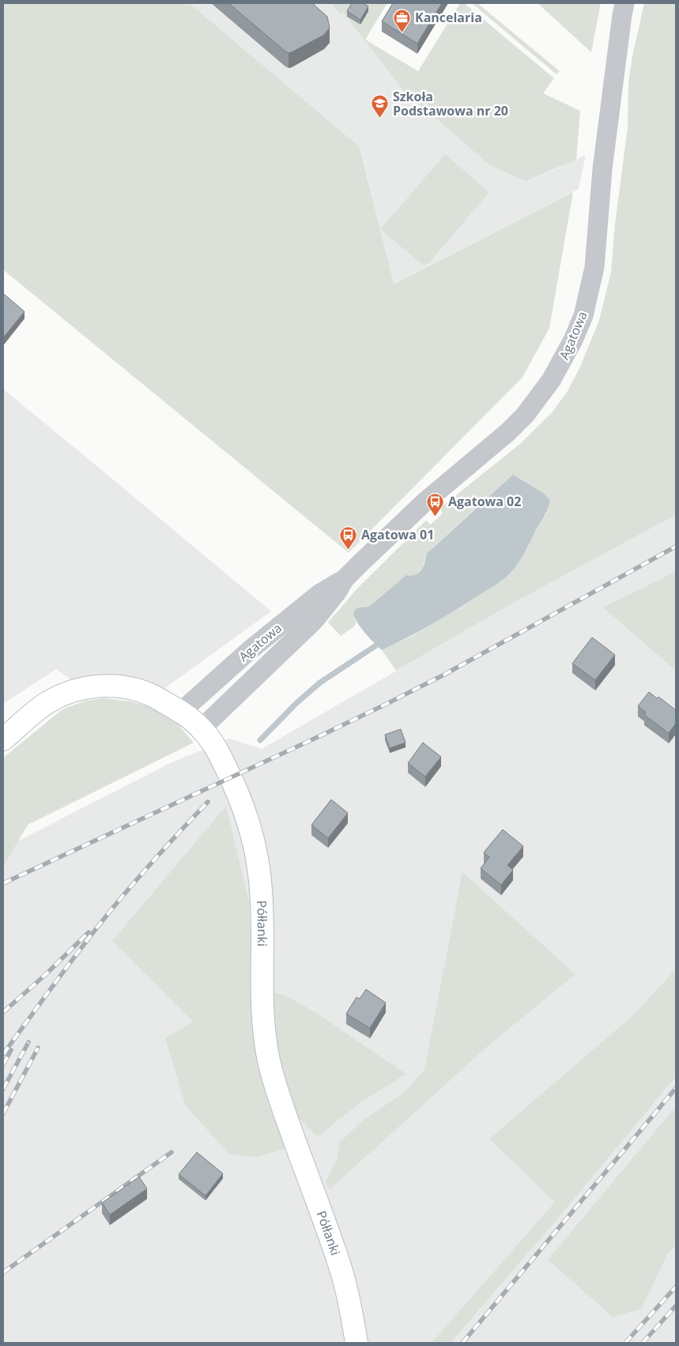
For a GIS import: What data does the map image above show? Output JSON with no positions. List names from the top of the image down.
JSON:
{
  "streets": {
    "street": ["Agatowa", "Półłanki"]
  },
  "crossings": [
    ["Agatowa", "Półłanki"]
  ],
  "places": {
    "office": ["Kancelaria"],
    "school or university": ["Szkoła Podstawowa nr 20"],
    "bus stop": ["Agatowa 02", "Agatowa 01"]
  }
}
